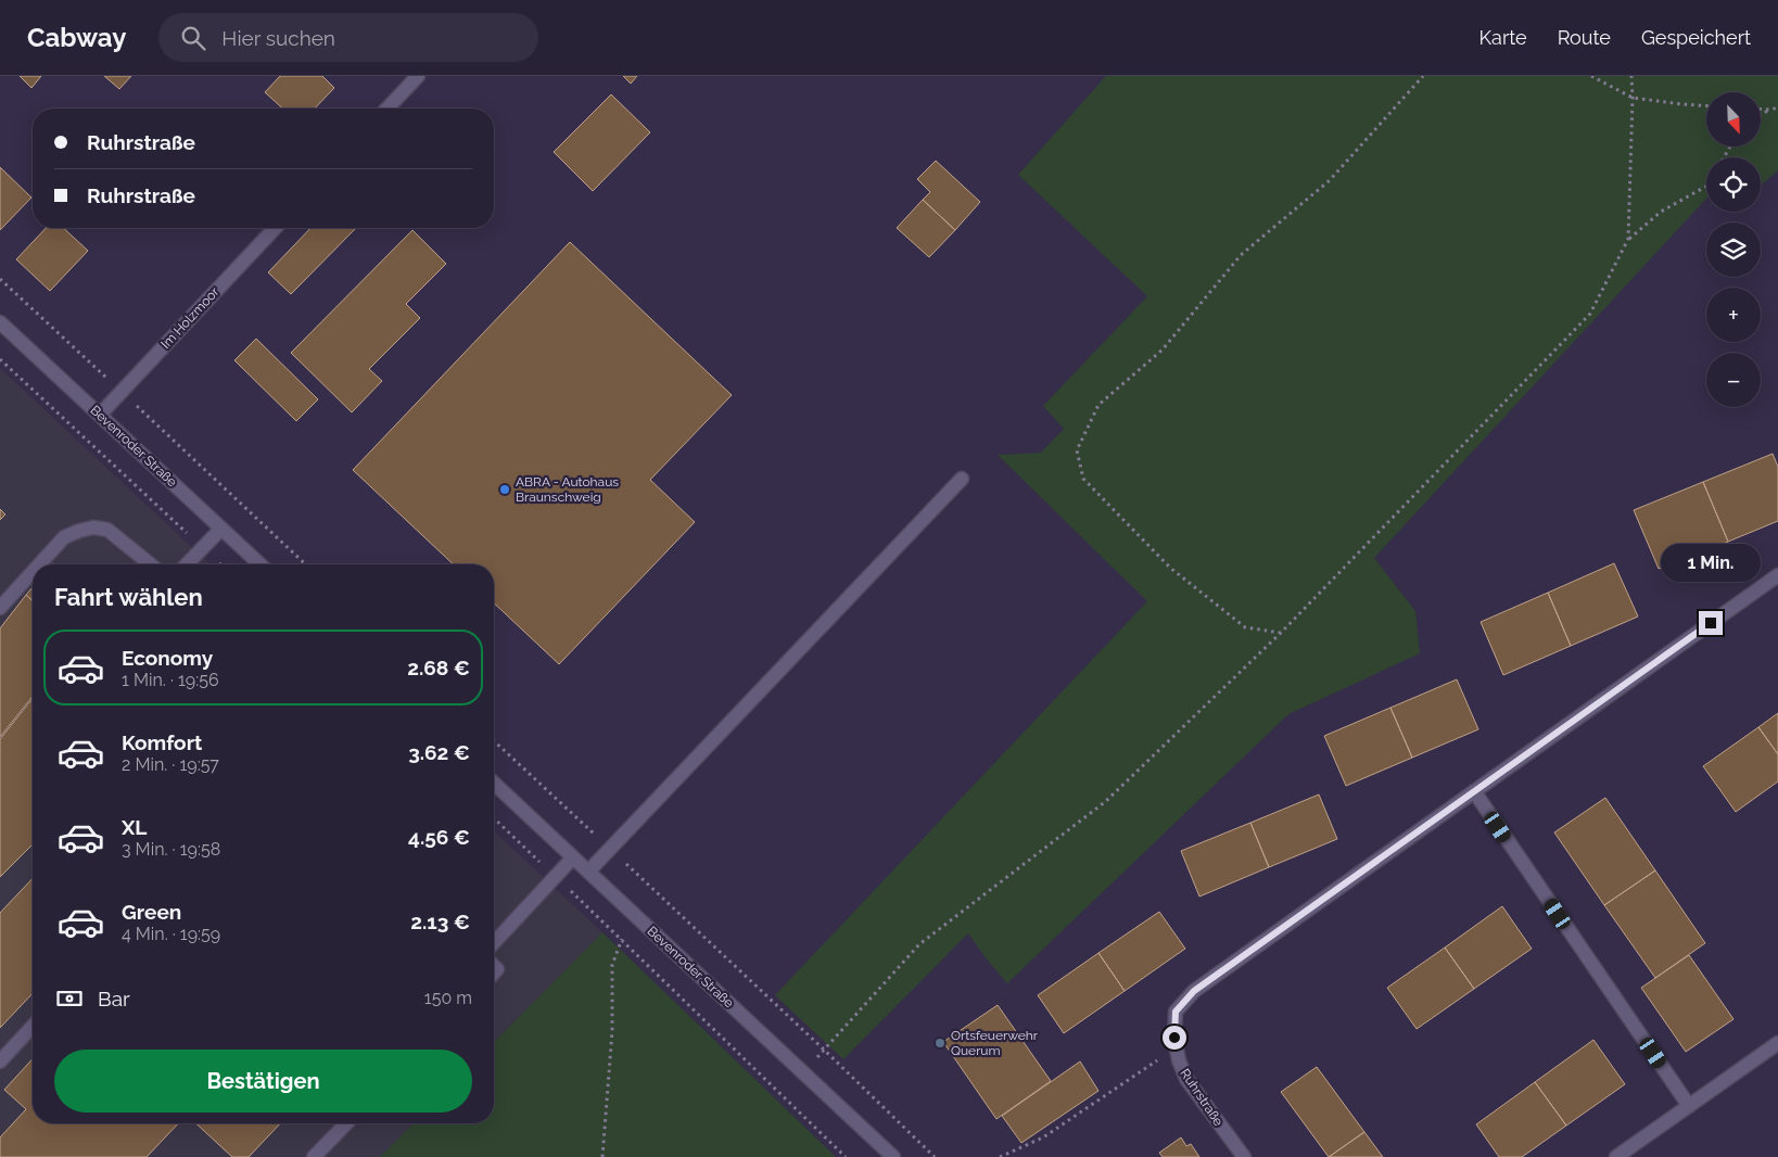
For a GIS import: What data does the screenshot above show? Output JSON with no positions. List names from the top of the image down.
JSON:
{
  "streets": {
    "street": ["Im Holzmoor", "Bevenroder Straße", "Ruhrstraße"]
  },
  "crossings": [
    ["Im Holzmoor", "Bevenroder Straße"]
  ],
  "places": ["ABRA - Autohaus Braunschweig", "Ortsfeuerwehr Querum"],
  "north": "bottom right",
  "page": {
    "header": "Cabway",
    "search": "Hier suchen",
    "nav": ["Karte", "Route", "Gespeichert"],
    "map_buttons": ["+", "−"],
    "banner": ["Ruhrstraße", "Ruhrstraße"],
    "bubble": "1 Min.",
    "heading": "Fahrt wählen",
    "list": [
      {
        "name": "Economy",
        "note": "1 Min. · 19:56",
        "value": "2.68 €"
      },
      {
        "name": "Komfort",
        "note": "2 Min. · 19:57",
        "value": "3.62 €"
      },
      {
        "name": "XL",
        "note": "3 Min. · 19:58",
        "value": "4.56 €"
      },
      {
        "name": "Green",
        "note": "4 Min. · 19:59",
        "value": "2.13 €"
      }
    ],
    "pay": ["Bar", "150 m"],
    "buttons": "Bestätigen"
  }
}
